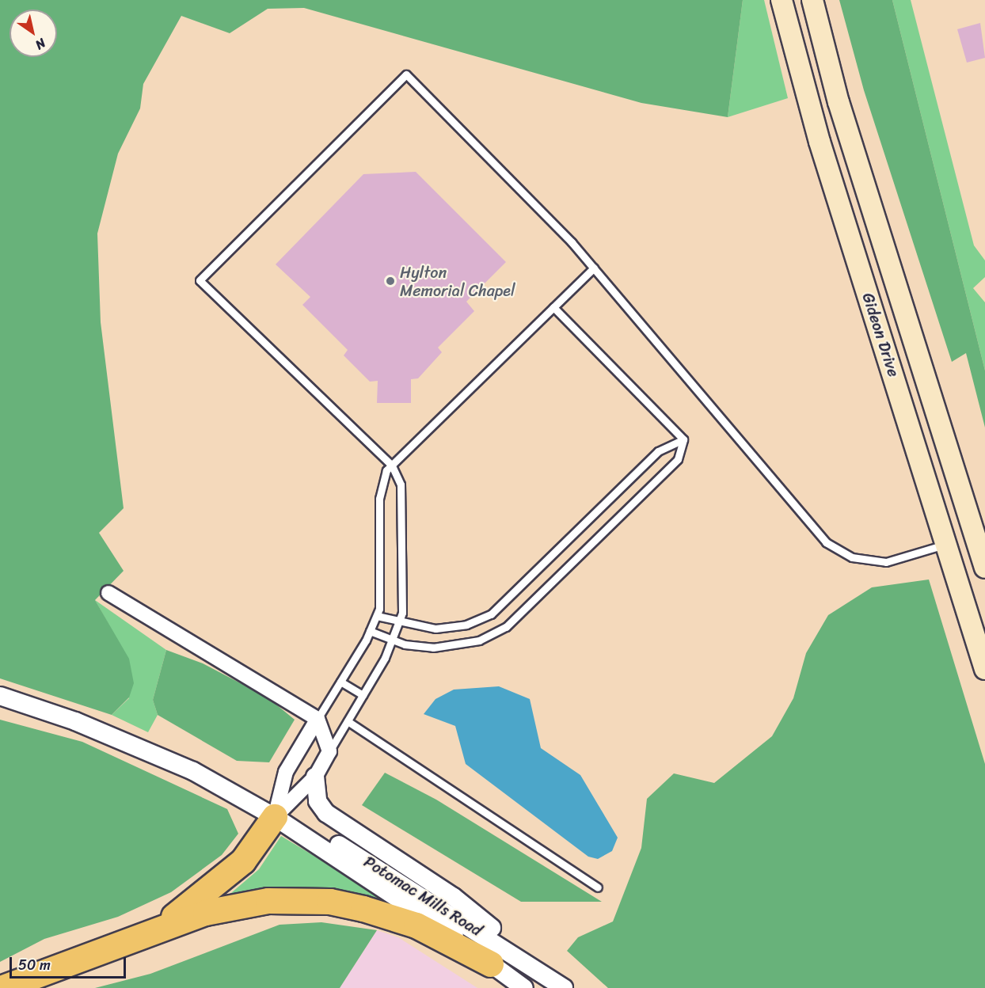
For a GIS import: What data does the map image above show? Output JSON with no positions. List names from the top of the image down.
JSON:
{
  "streets": {
    "main road": ["Gideon Drive"],
    "street": ["Potomac Mills Road"]
  },
  "places": ["Hylton Memorial Chapel"],
  "scale_bar": "50 m",
  "north": "bottom right"
}
